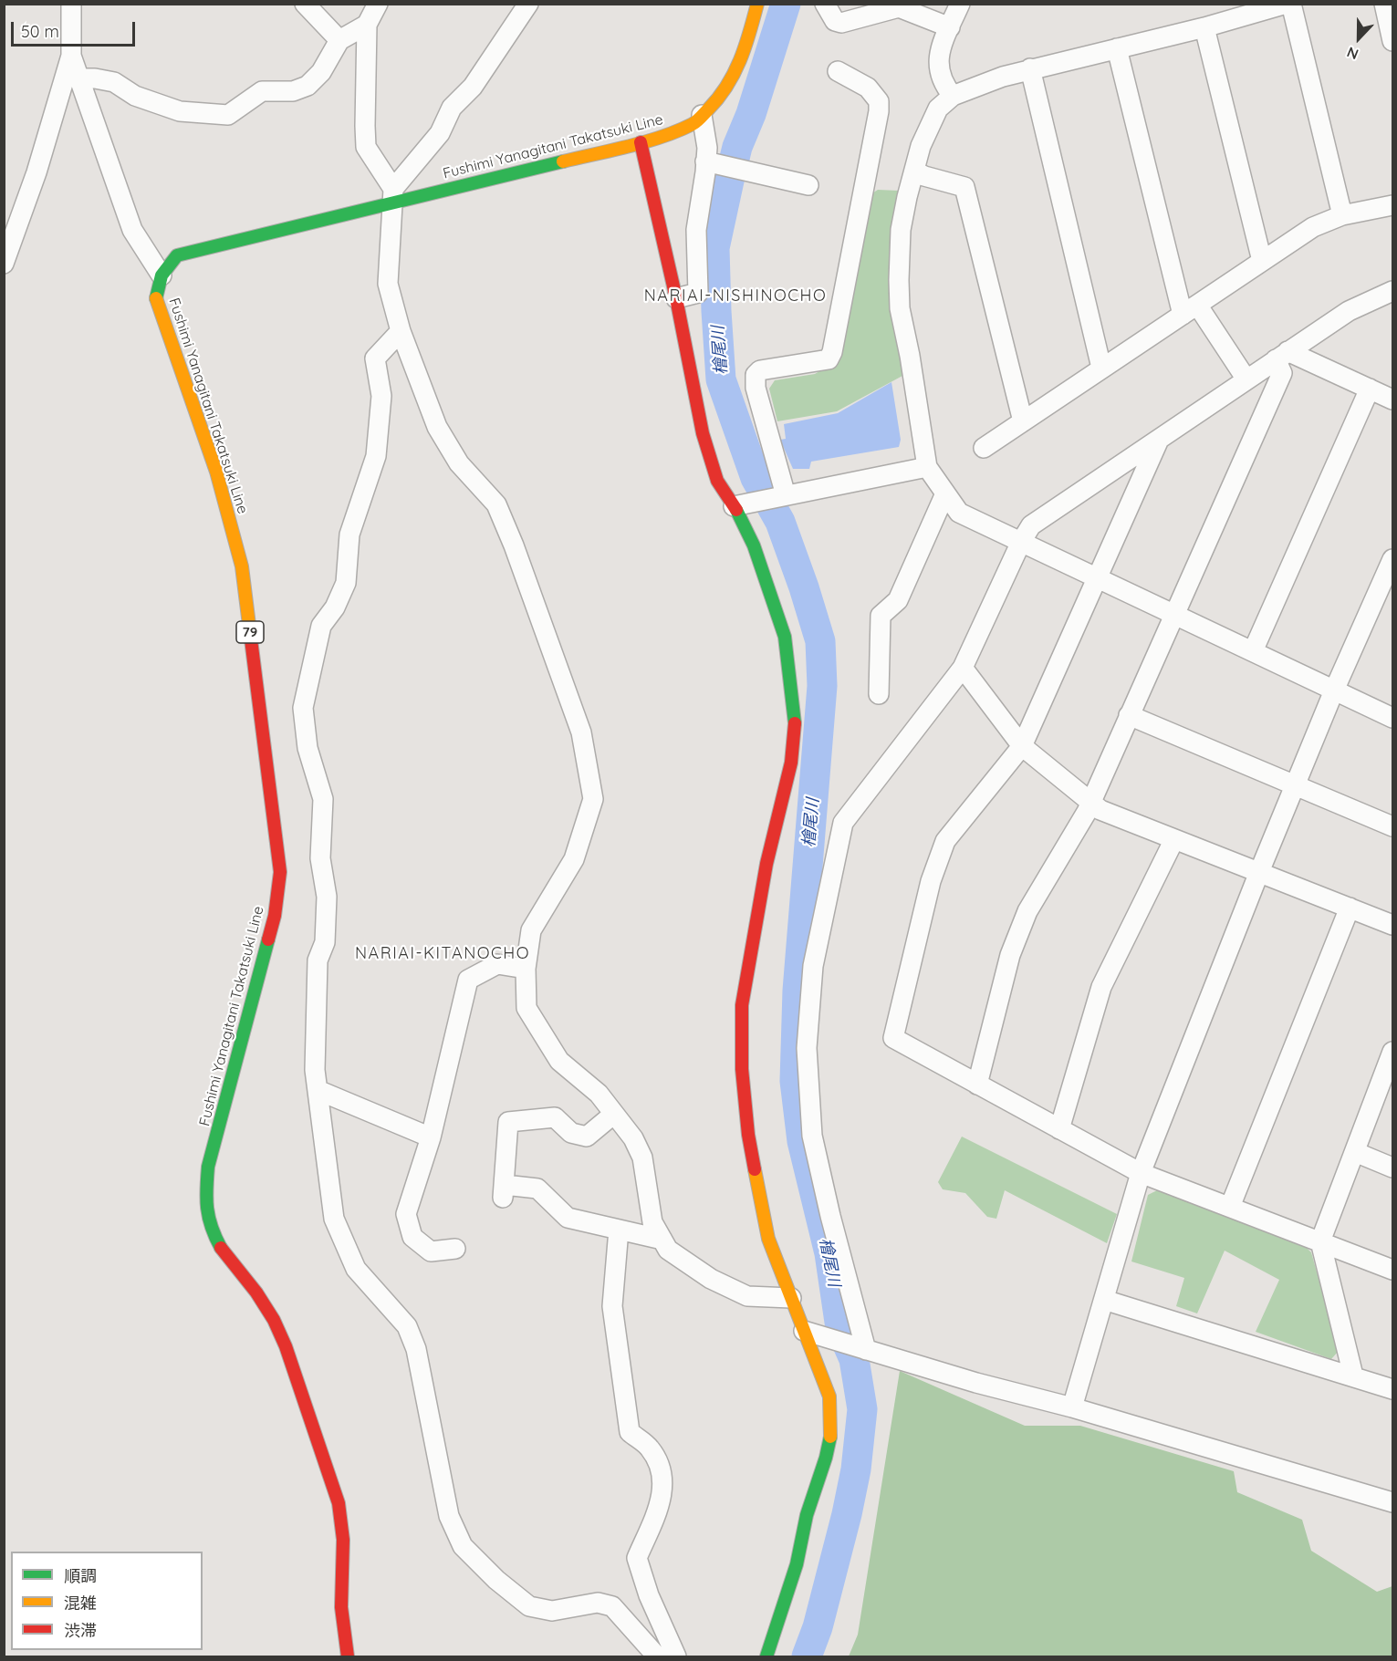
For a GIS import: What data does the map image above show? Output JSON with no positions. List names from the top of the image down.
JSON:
{
  "streets": {
    "main road": ["Fushimi Yanagitani Takatsuki Line", "79"]
  },
  "districts": ["NARIAI-NISHINOCHO", "NARIAI-KITANOCHO"],
  "water": ["檜尾川"],
  "legend": ["順調", "混雑", "渋滞"],
  "scale_bar": "50 m",
  "north": "bottom"
}
